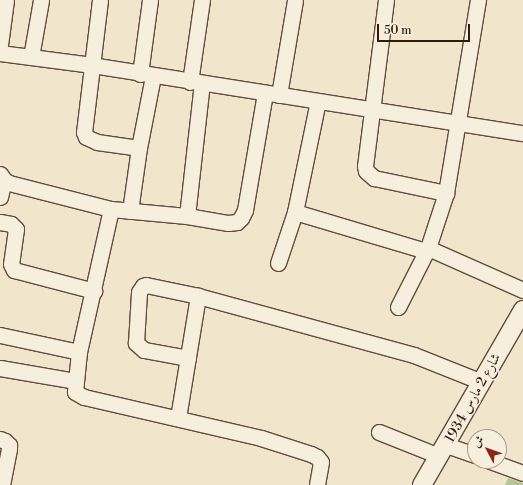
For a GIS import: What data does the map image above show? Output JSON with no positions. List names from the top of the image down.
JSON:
{
  "streets": {
    "street": ["شارع 2 مارس 1934"]
  },
  "scale_bar": "50 m",
  "north": "top left"
}
